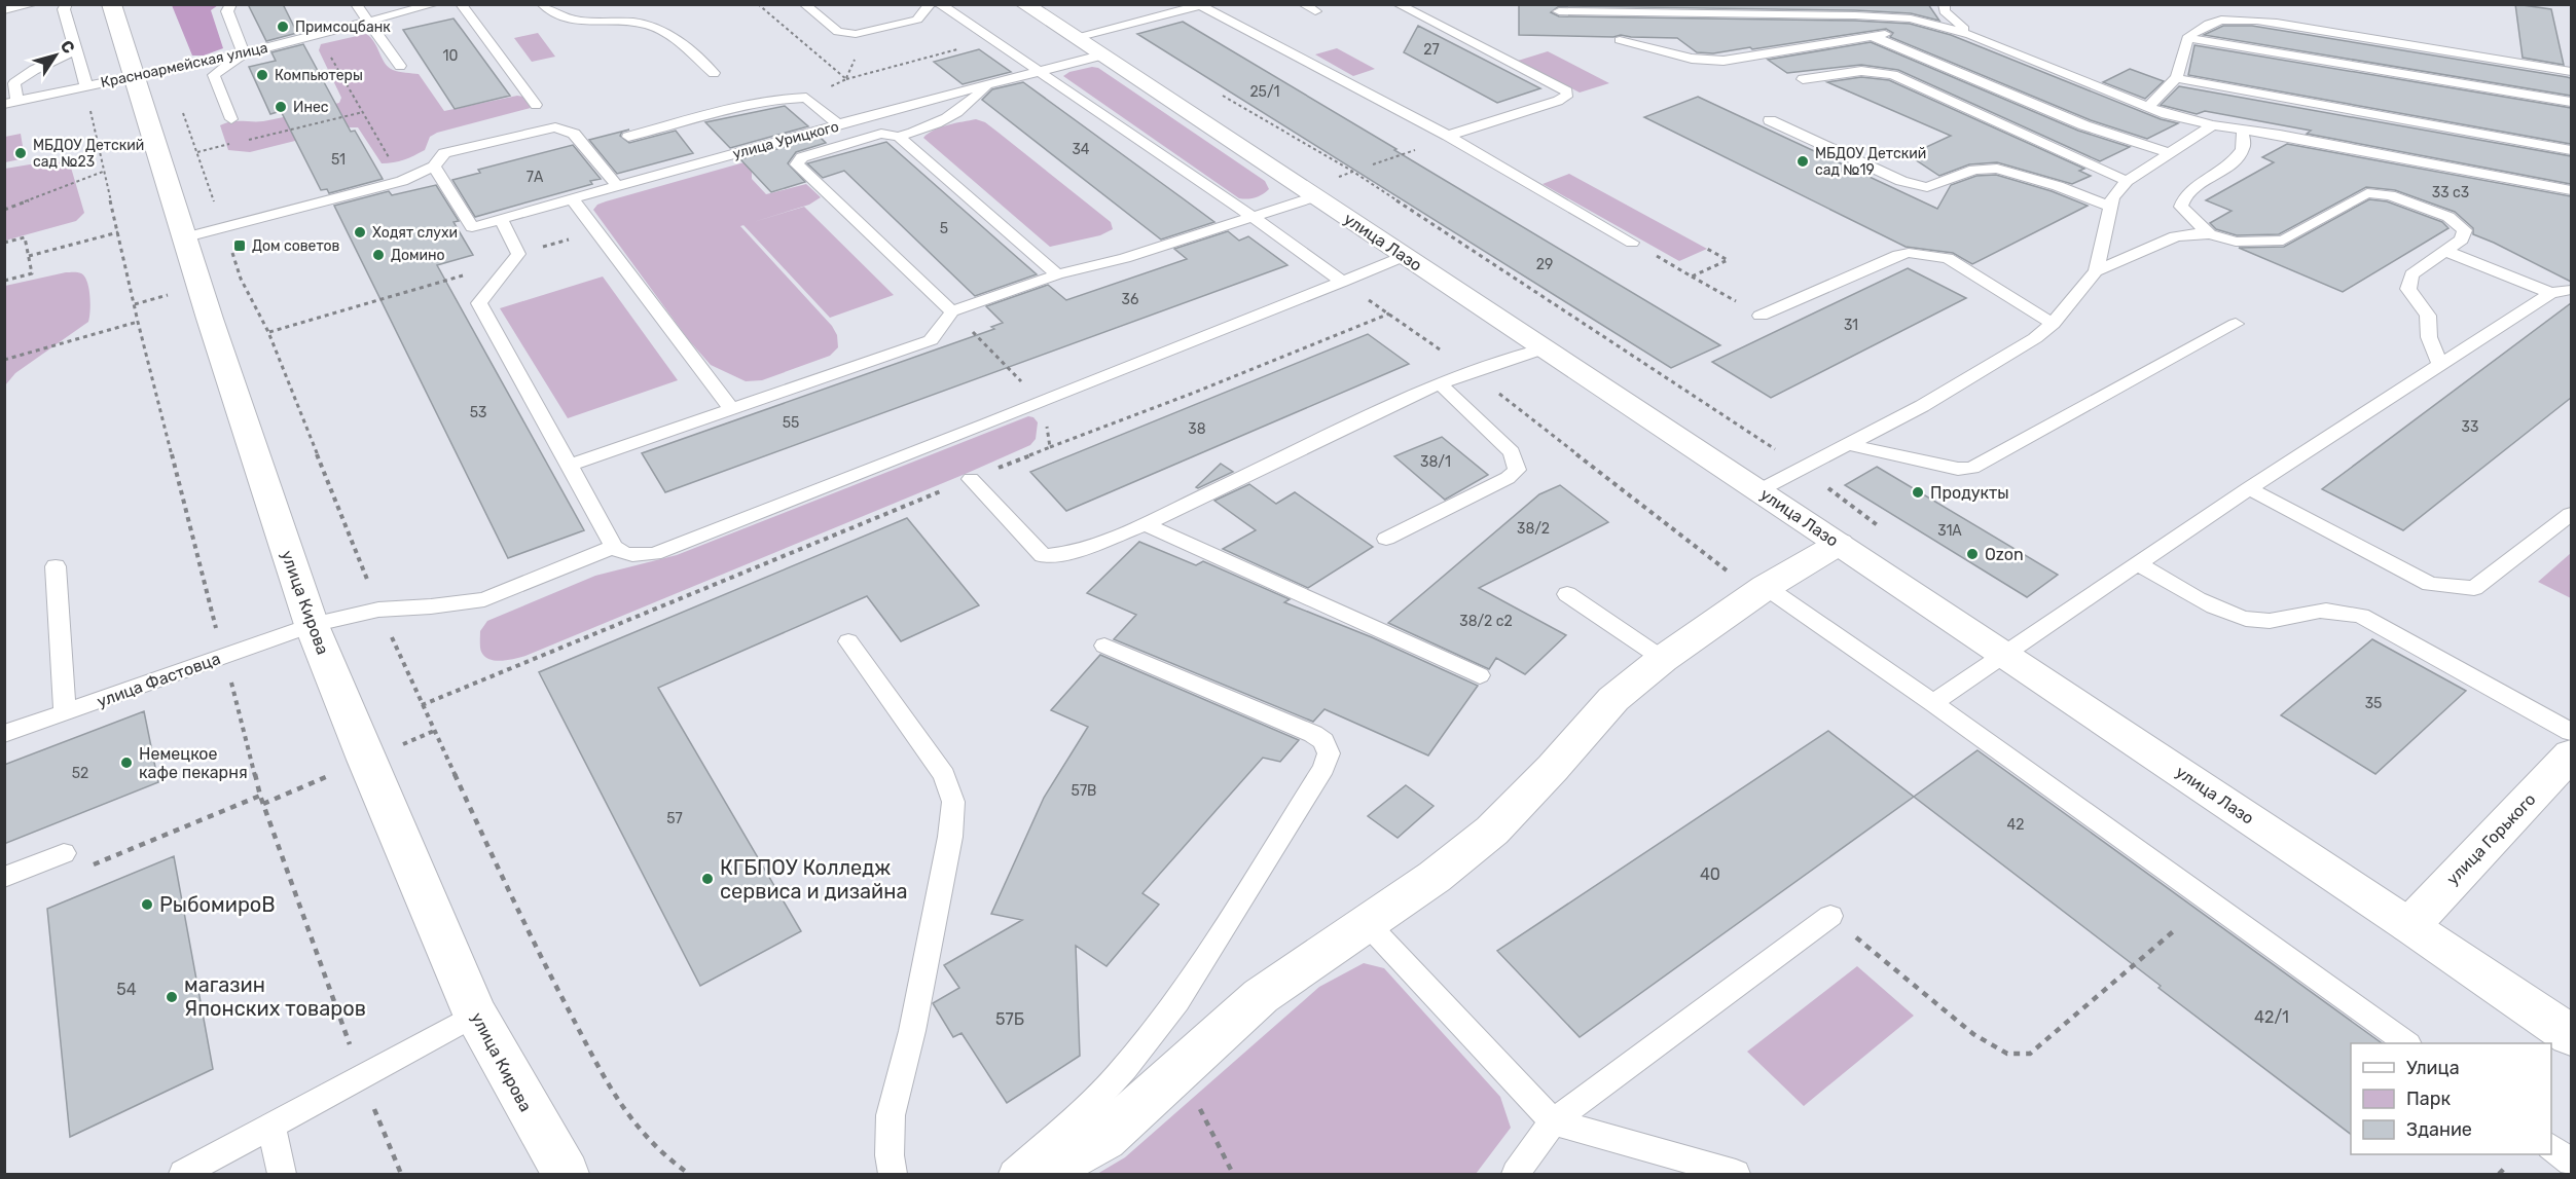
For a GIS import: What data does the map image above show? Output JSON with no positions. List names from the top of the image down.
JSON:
{
  "streets": {
    "main road": ["улица Лазо", "улица Кирова", "улица Горького"],
    "lane": ["Красноармейская улица", "улица Урицкого", "улица Фастовца"]
  },
  "crossings": [
    ["Красноармейская улица", "улица Кирова"],
    ["улица Урицкого", "улица Лазо"],
    ["улица Лазо", "улица Горького"],
    ["улица Кирова", "улица Фастовца"]
  ],
  "places": {
    "other": [
      "Примсоцбанк",
      "Компьютеры",
      "Инес",
      "МБДОУ Детский сад №23",
      "МБДОУ Детский сад №19",
      "Ходят слухи",
      "Домино",
      "Продукты",
      "Ozon",
      "Немецкое кафе пекарня",
      "КГБПОУ Колледж сервиса и дизайна",
      "РыбомироВ",
      "магазин Японских товаров"
    ],
    "transit": ["Дом советов"]
  },
  "house_numbers": [
    "27",
    "10",
    "25/1",
    "34",
    "51",
    "7А",
    "33 с3",
    "5",
    "29",
    "36",
    "31",
    "53",
    "55",
    "33",
    "38",
    "38/1",
    "38/2",
    "31А",
    "38/2 с2",
    "35",
    "52",
    "57В",
    "57",
    "42",
    "40",
    "54",
    "42/1",
    "57Б"
  ],
  "legend": ["Улица", "Парк", "Здание"],
  "north": "top right"
}
